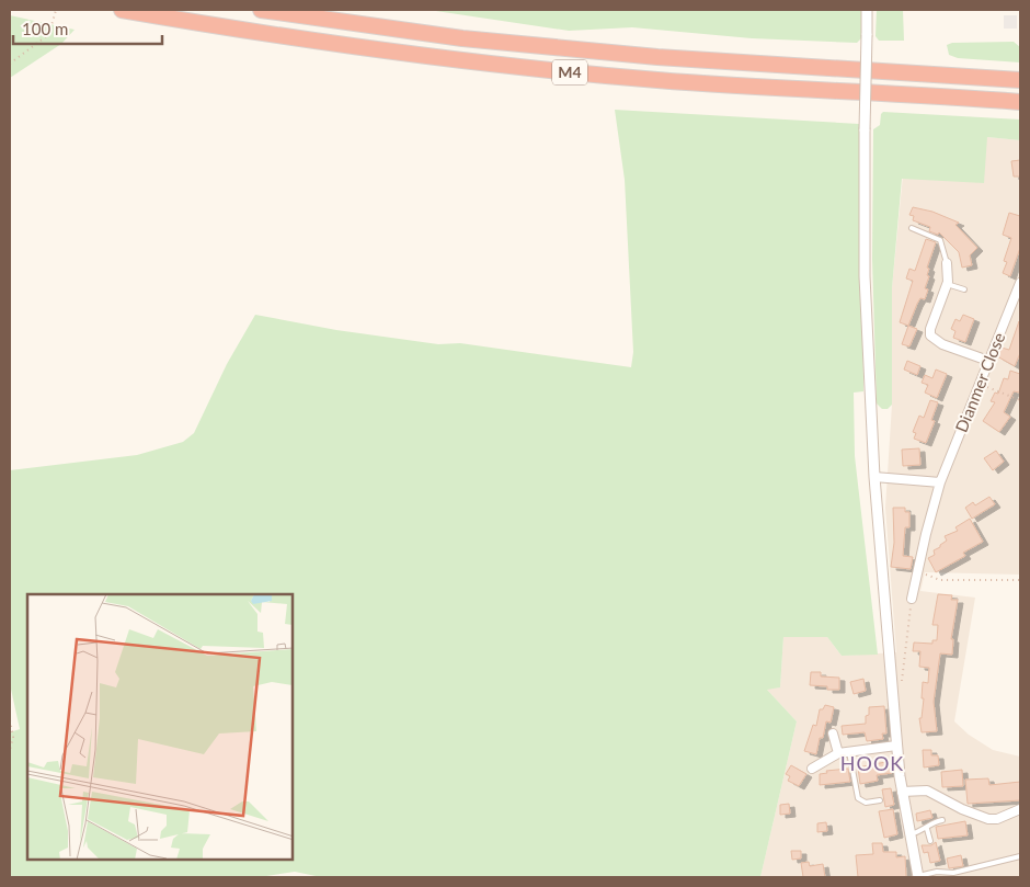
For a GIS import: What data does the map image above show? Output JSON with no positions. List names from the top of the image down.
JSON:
{
  "streets": {
    "highway": ["M4"],
    "street": ["Dianmer Close"]
  },
  "districts": ["HOOK"],
  "scale_bar": "100 m"
}
